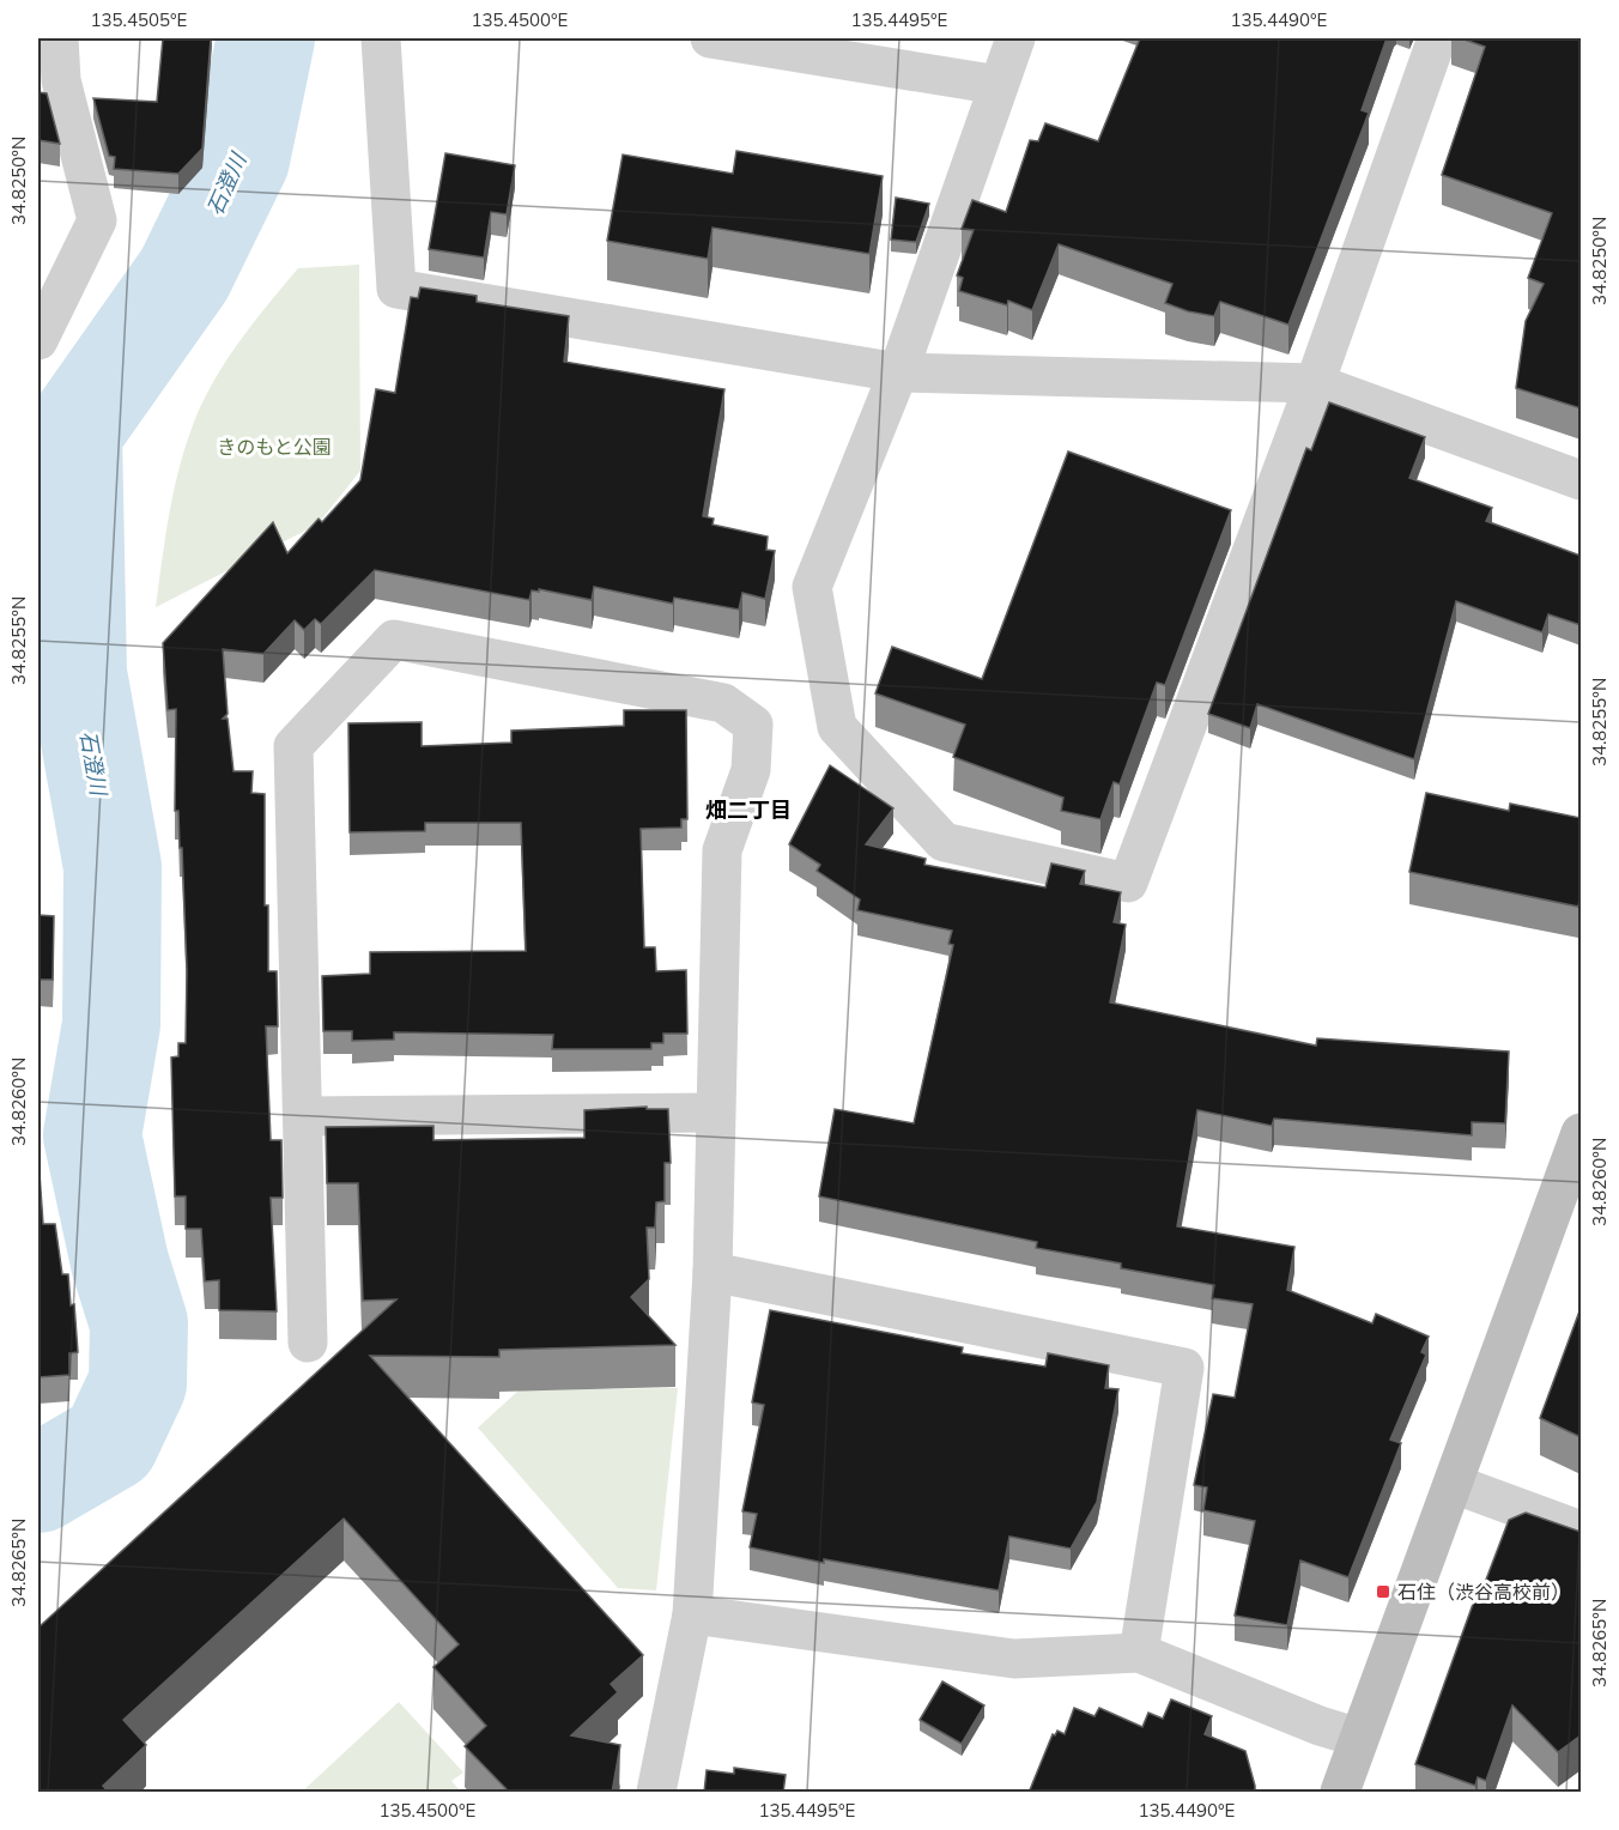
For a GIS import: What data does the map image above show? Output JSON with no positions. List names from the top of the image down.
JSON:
{
  "districts": ["畑二丁目"],
  "water": ["石澄川"],
  "parks": ["きのもと公園"],
  "places": {
    "transit": ["石住（渋谷高校前）"]
  },
  "coordinates": [
    "135.4505°E",
    "135.4500°E",
    "135.4495°E",
    "135.4490°E",
    "34.8250°N",
    "34.8255°N",
    "34.8260°N",
    "34.8265°N"
  ]
}
